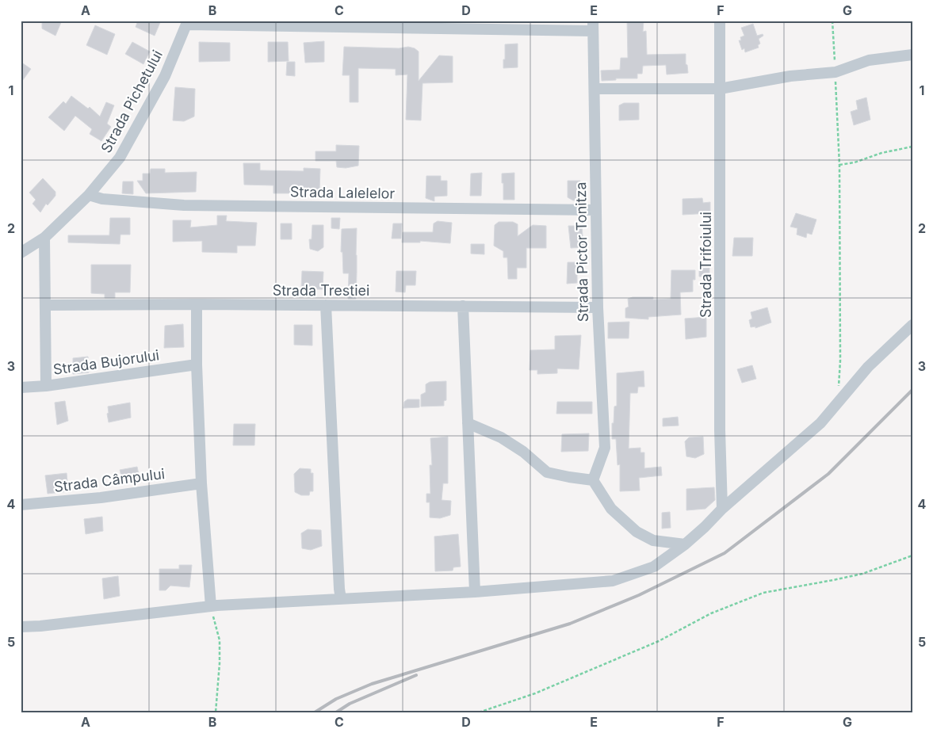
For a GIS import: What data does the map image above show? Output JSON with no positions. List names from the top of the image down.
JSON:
{
  "streets": {
    "street": [
      "Strada Pichetului",
      "Strada Lalelelor",
      "Strada Pictor Tonitza",
      "Strada Trifoiului",
      "Strada Trestiei",
      "Strada Bujorului",
      "Strada Câmpului"
    ]
  },
  "crossings": [
    ["Strada Pichetului", "Strada Lalelelor"],
    ["Strada Lalelelor", "Strada Pictor Tonitza"],
    ["Strada Pictor Tonitza", "Strada Trestiei"]
  ],
  "grid": {
    "columns": [
      "A",
      "B",
      "C",
      "D",
      "E",
      "F",
      "G"
    ],
    "rows": [
      "1",
      "2",
      "3",
      "4",
      "5"
    ]
  }
}
